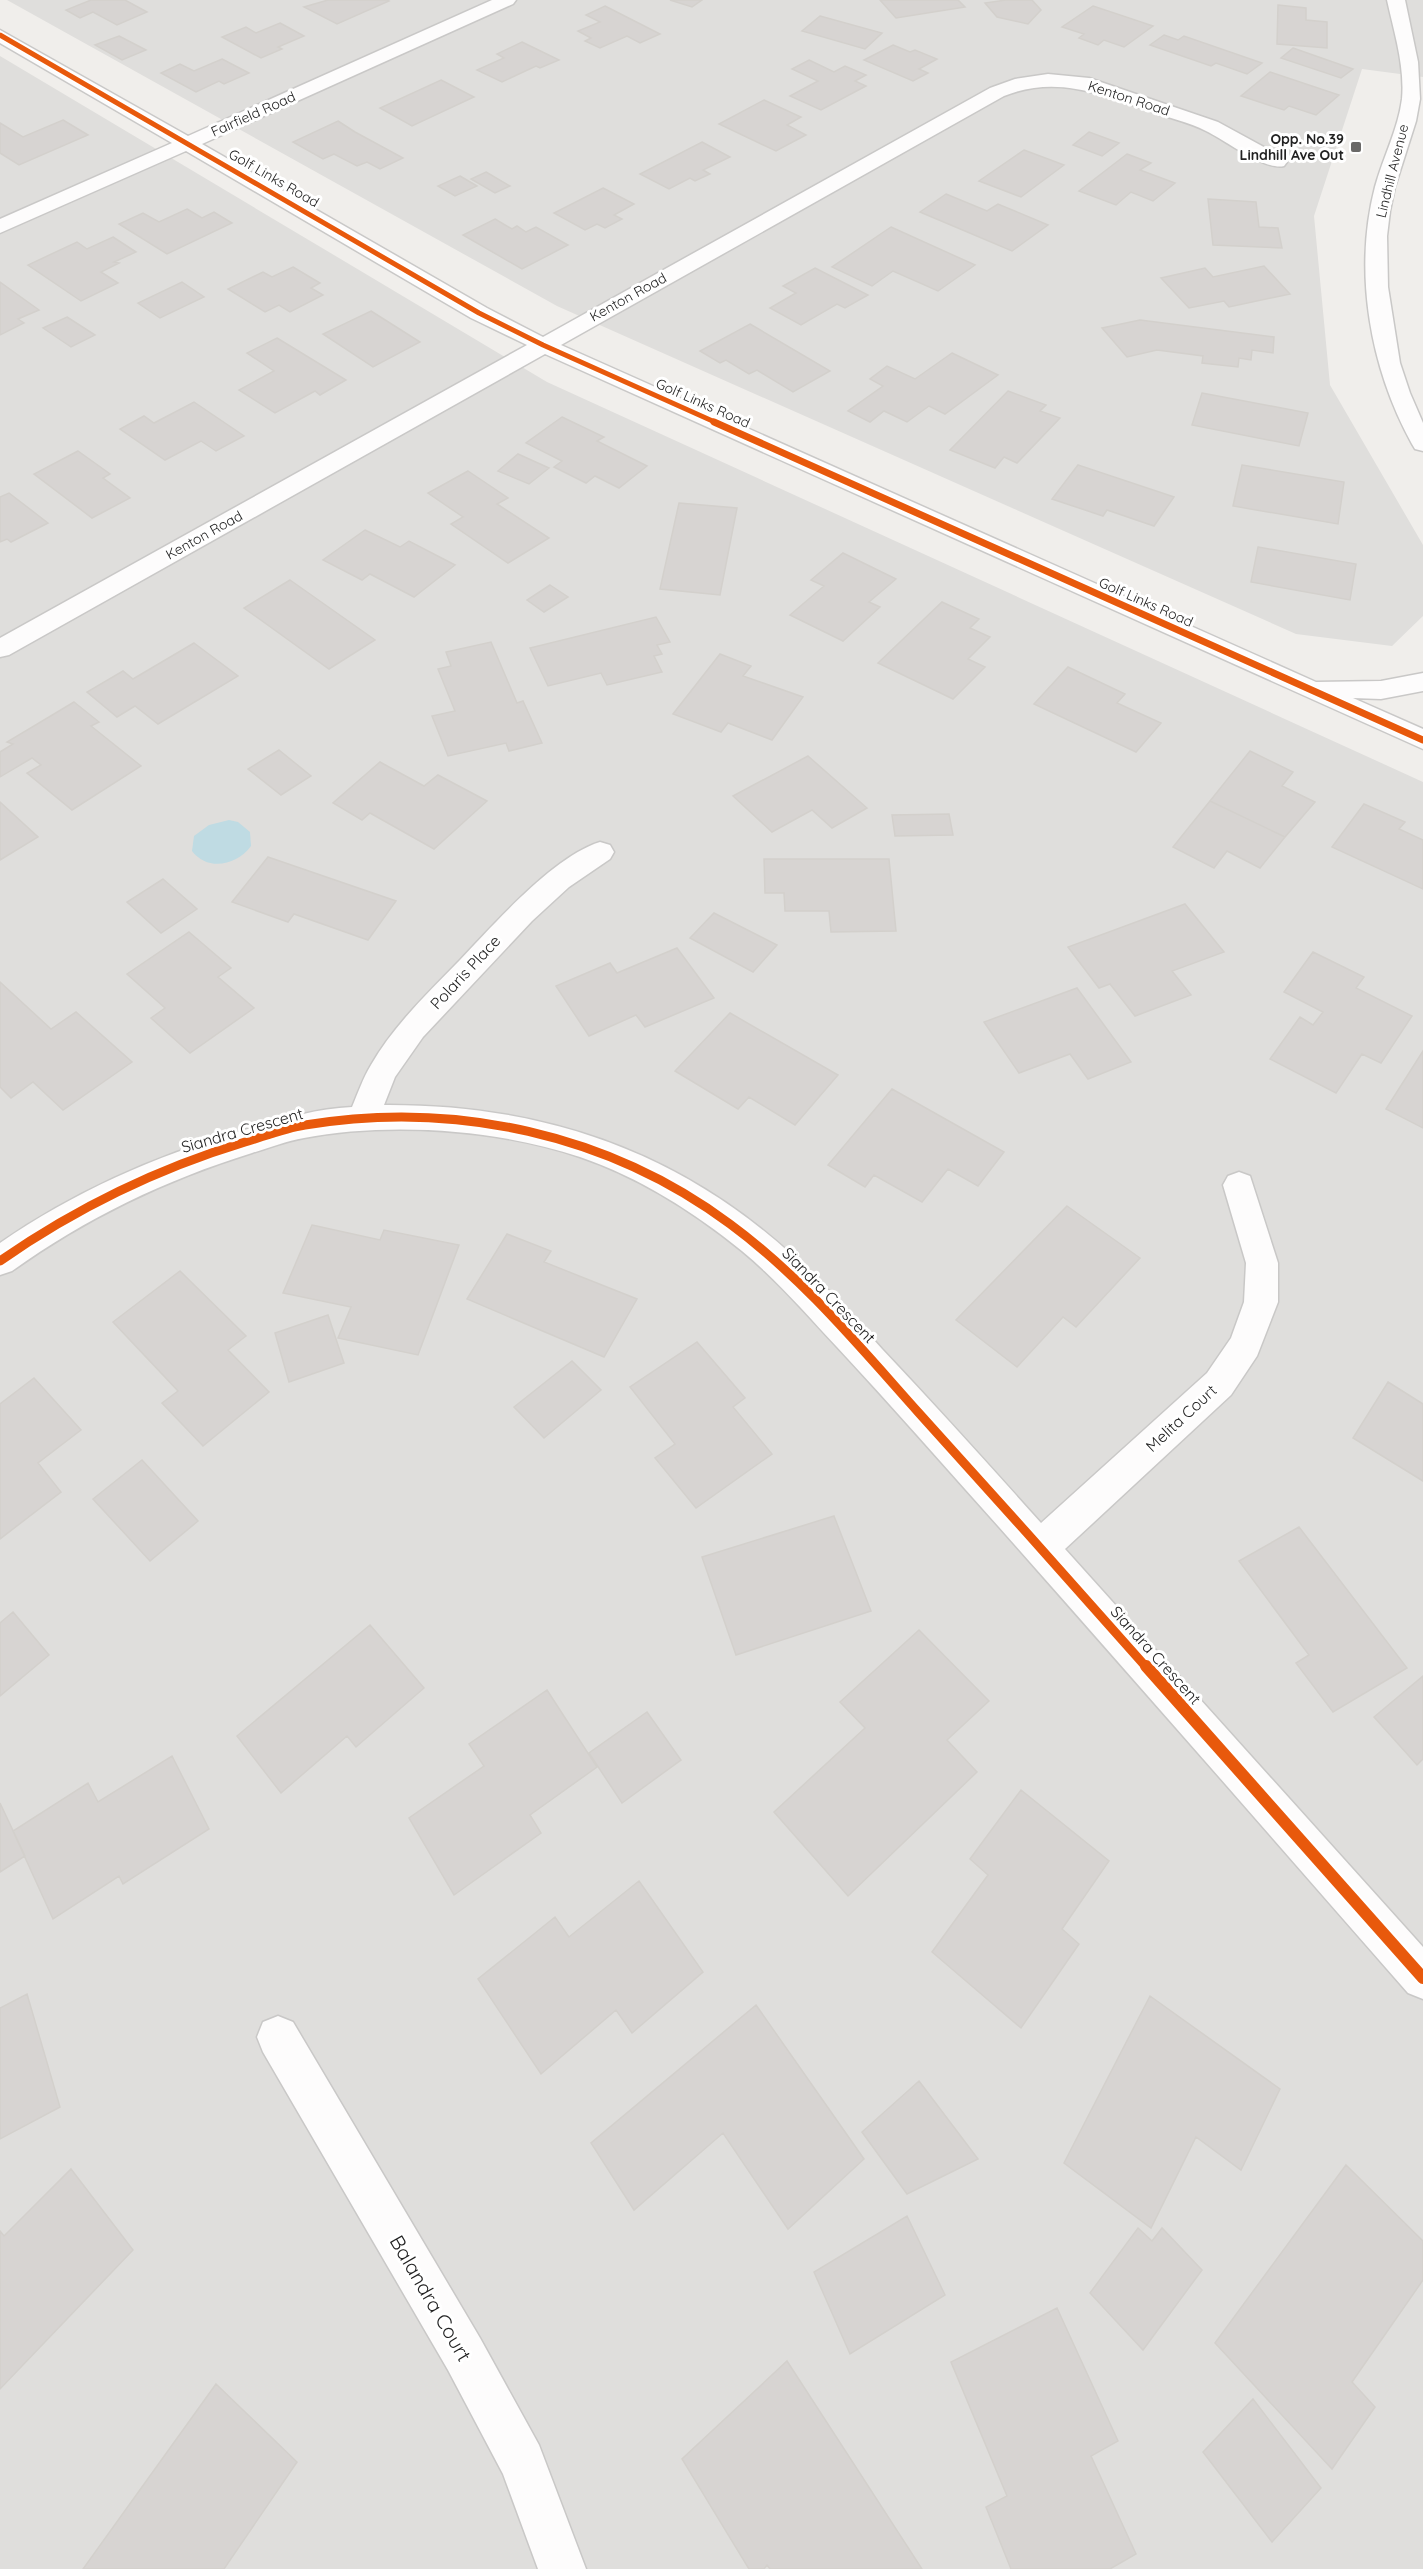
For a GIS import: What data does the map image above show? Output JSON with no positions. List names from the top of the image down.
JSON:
{
  "streets": {
    "street": [
      "Kenton Road",
      "Fairfield Road",
      "Lindhill Avenue",
      "Golf Links Road",
      "Polaris Place",
      "Siandra Crescent",
      "Melita Court",
      "Balandra Court"
    ]
  },
  "crossings": [
    ["Kenton Road", "Golf Links Road"],
    ["Fairfield Road", "Golf Links Road"],
    ["Polaris Place", "Siandra Crescent"],
    ["Siandra Crescent", "Melita Court"]
  ],
  "places": {
    "transit": ["Opp. No.39 Lindhill Ave Out"]
  }
}
